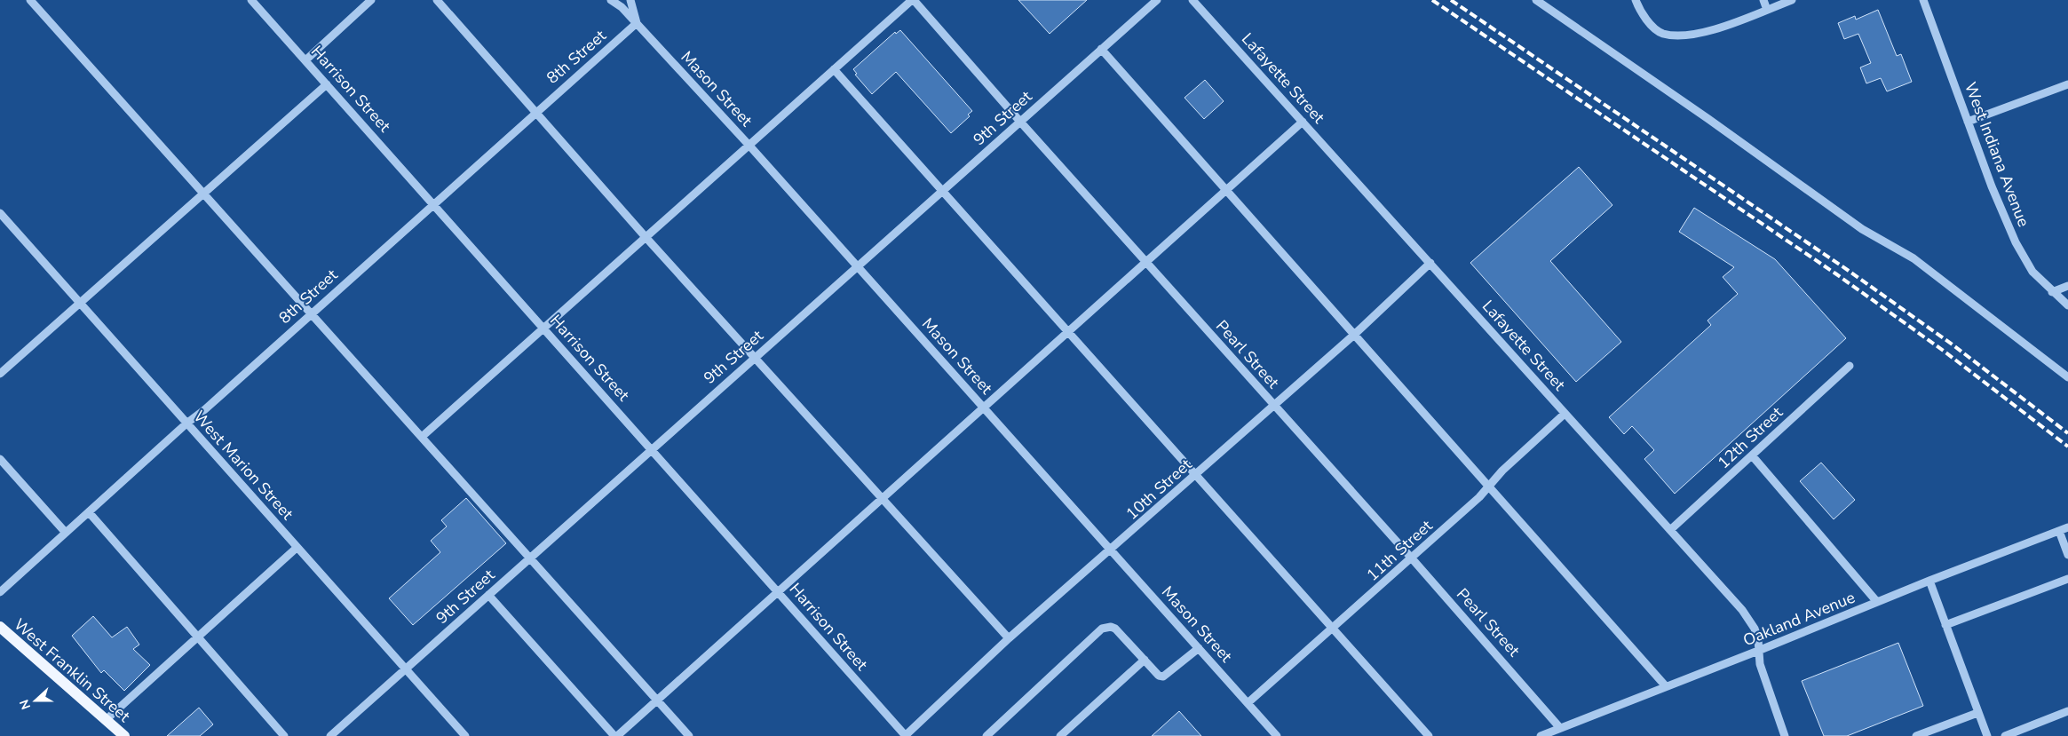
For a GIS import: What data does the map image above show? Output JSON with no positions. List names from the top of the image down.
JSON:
{
  "streets": {
    "main road": ["West Franklin Street"],
    "street": [
      "8th Street",
      "Lafayette Street",
      "Harrison Street",
      "Mason Street",
      "9th Street",
      "West Indiana Avenue",
      "Pearl Street",
      "12th Street",
      "West Marion Street",
      "10th Street",
      "11th Street",
      "Oakland Avenue"
    ]
  },
  "crossings": [
    ["8th Street", "Harrison Street"],
    ["8th Street", "Mason Street"],
    ["8th Street", "West Marion Street"],
    ["Lafayette Street", "12th Street"],
    ["Lafayette Street", "10th Street"],
    ["Lafayette Street", "11th Street"],
    ["Lafayette Street", "Oakland Avenue"],
    ["Harrison Street", "9th Street"],
    ["Harrison Street", "10th Street"],
    ["Mason Street", "9th Street"],
    ["Mason Street", "10th Street"],
    ["Mason Street", "11th Street"],
    ["9th Street", "Pearl Street"],
    ["9th Street", "West Marion Street"],
    ["Pearl Street", "10th Street"],
    ["Pearl Street", "11th Street"],
    ["Pearl Street", "Oakland Avenue"]
  ],
  "north": "left"
}
